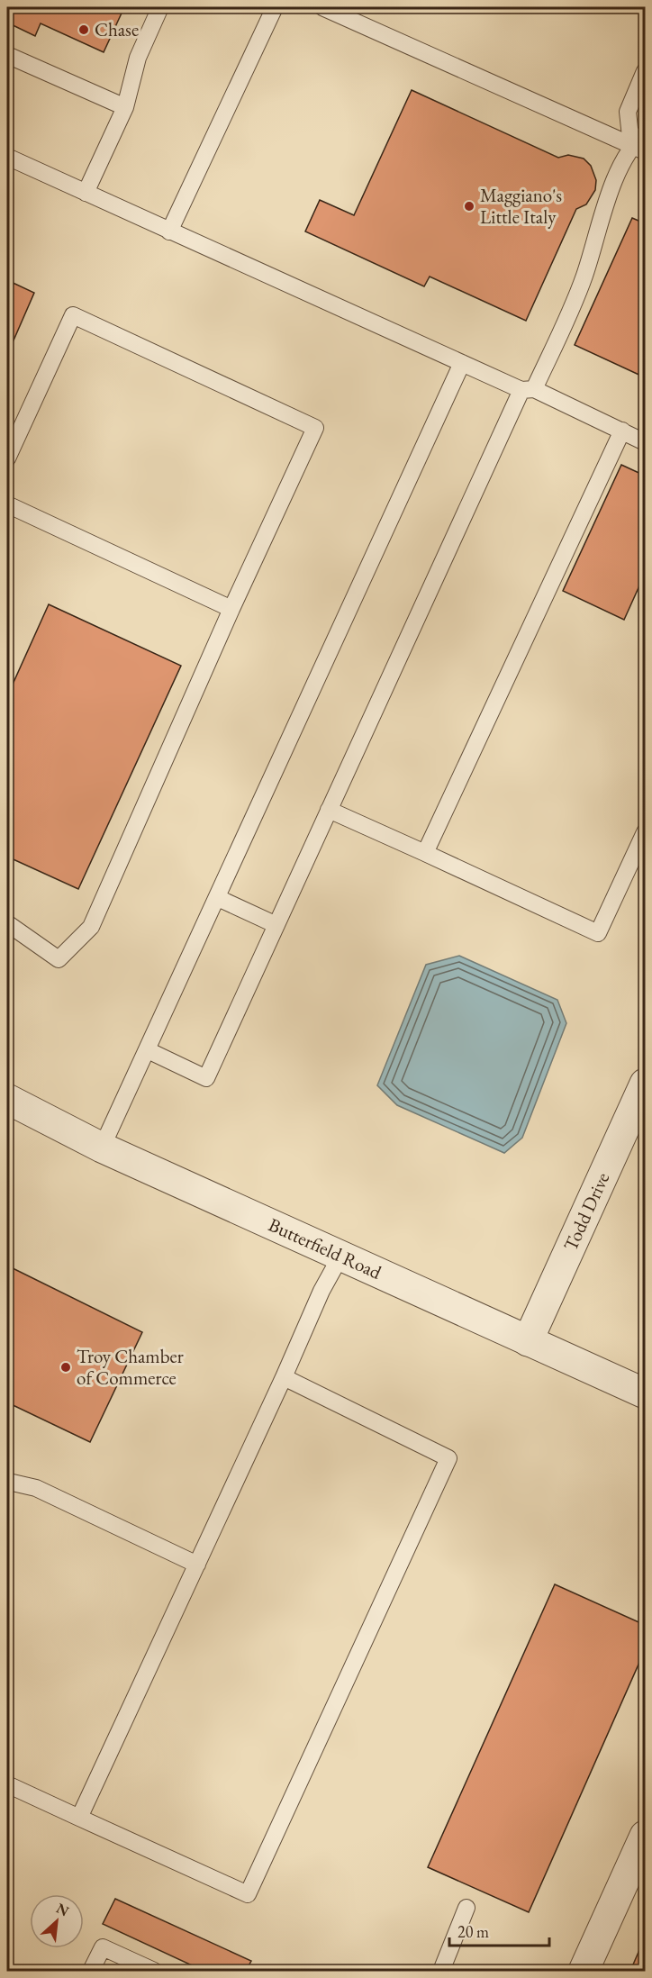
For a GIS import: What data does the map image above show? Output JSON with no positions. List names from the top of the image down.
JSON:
{
  "streets": {
    "street": ["Todd Drive", "Butterfield Road"]
  },
  "crossings": [
    ["Todd Drive", "Butterfield Road"]
  ],
  "places": ["Chase", "Maggiano's Little Italy", "Troy Chamber of Commerce"],
  "scale_bar": "20 m",
  "north": "top right"
}
